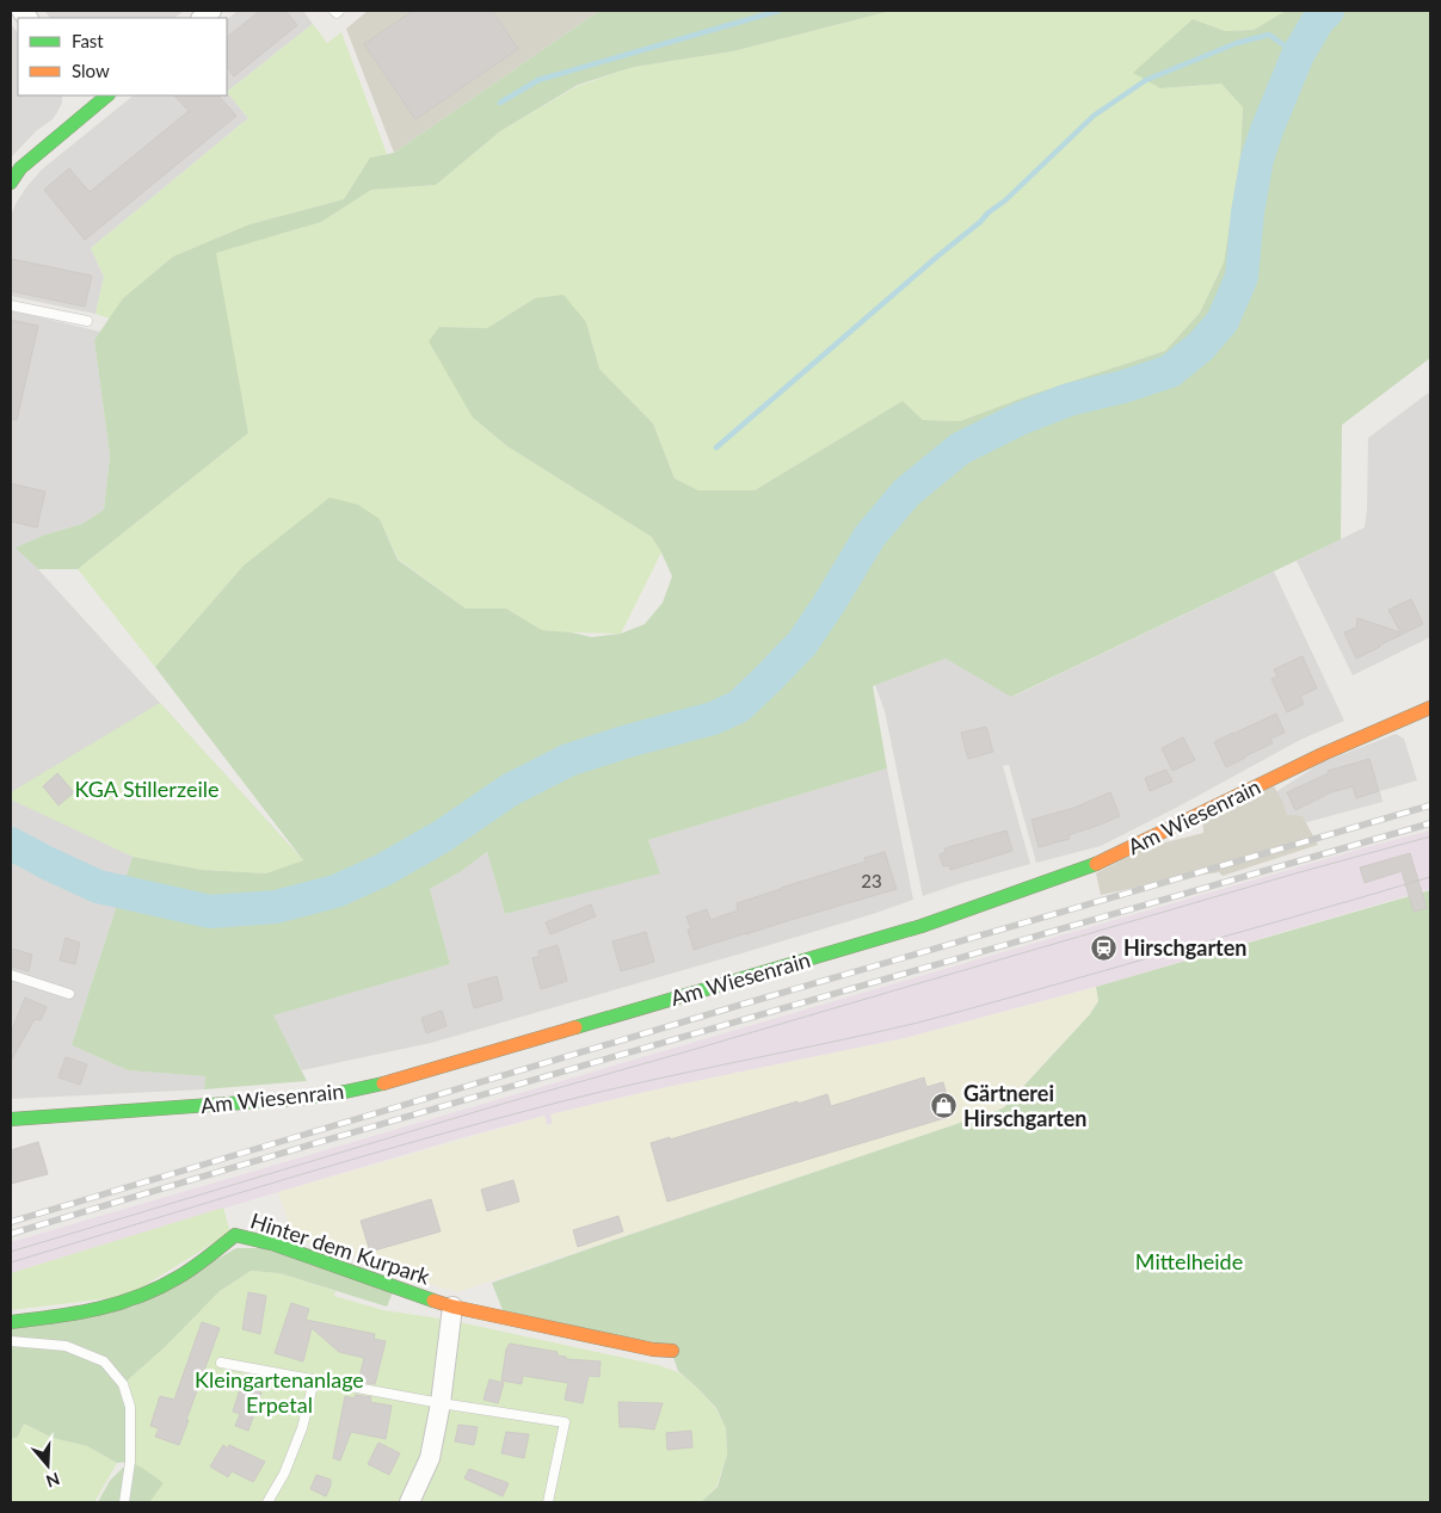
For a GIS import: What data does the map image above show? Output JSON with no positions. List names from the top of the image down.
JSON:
{
  "streets": {
    "street": ["Am Wiesenrain", "Hinter dem Kurpark"]
  },
  "parks": ["KGA Stillerzeile", "Mittelheide", "Kleingartenanlage Erpetal"],
  "places": {
    "station": ["Hirschgarten"],
    "shop": ["Gärtnerei Hirschgarten"]
  },
  "house_numbers": ["23"],
  "legend": ["Fast", "Slow"],
  "north": "bottom"
}
